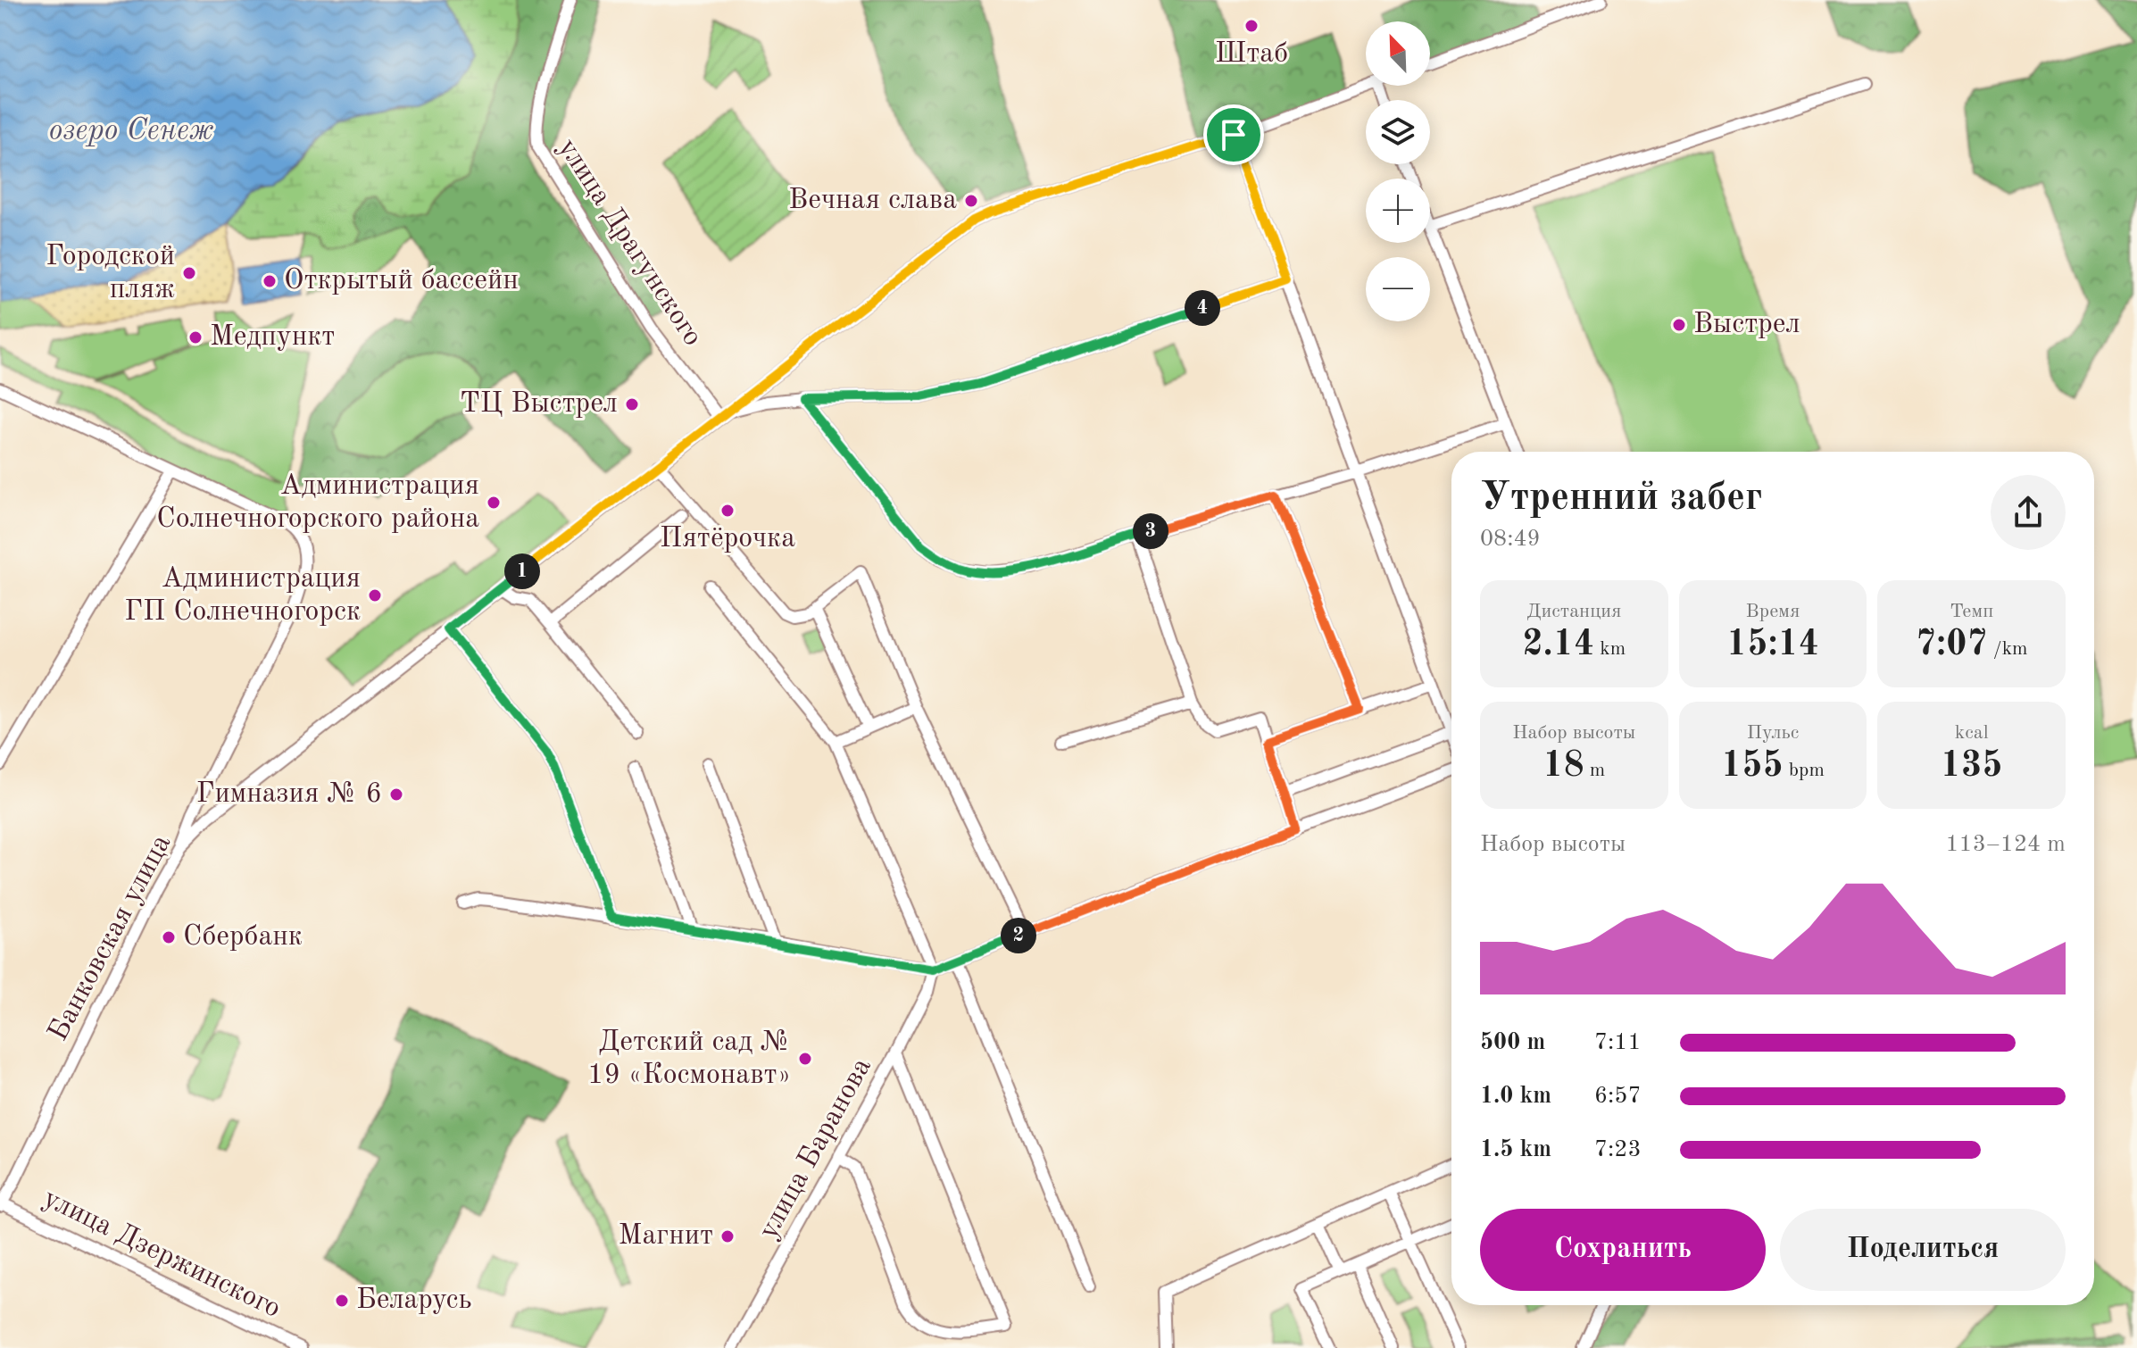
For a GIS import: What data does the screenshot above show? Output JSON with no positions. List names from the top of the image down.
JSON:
{
  "streets": {
    "street": [
      "улица Драгунского",
      "Банковская улица",
      "улица Баранова",
      "улица Дзержинского"
    ]
  },
  "crossings": [
    ["улица Драгунского", "Банковская улица"],
    ["Банковская улица", "улица Дзержинского"]
  ],
  "water": ["озеро Сенеж"],
  "places": [
    "Штаб",
    "Вечная слава",
    "Городской пляж",
    "Открытый бассейн",
    "Выстрел",
    "Медпункт",
    "ТЦ Выстрел",
    "Администрация Солнечногорского района",
    "Пятёрочка",
    "Администрация ГП Солнечногорск",
    "Гимназия № 6",
    "Сбербанк",
    "Детский сад № 19 «Космонавт»",
    "Магнит",
    "Беларусь"
  ],
  "north": "top left",
  "page": {
    "map_buttons": ["+", "−"],
    "pins": [
      "4",
      "3",
      "1",
      "2"
    ],
    "heading": ["Утренний забег", "08:49"],
    "stats": [
      ["Дистанция", "2.14 km"],
      ["Время", "15:14"],
      ["Темп", "7:07 /km"],
      ["Набор высоты", "18 m"],
      ["Пульс", "155 bpm"],
      ["kcal", "135"]
    ],
    "chart": ["Набор высоты", "113–124 m"],
    "list": [
      {
        "name": "500 m",
        "note": "7:11"
      },
      {
        "name": "1.0 km",
        "note": "6:57"
      },
      {
        "name": "1.5 km",
        "note": "7:23"
      }
    ],
    "buttons": ["Сохранить", "Поделиться"]
  }
}
